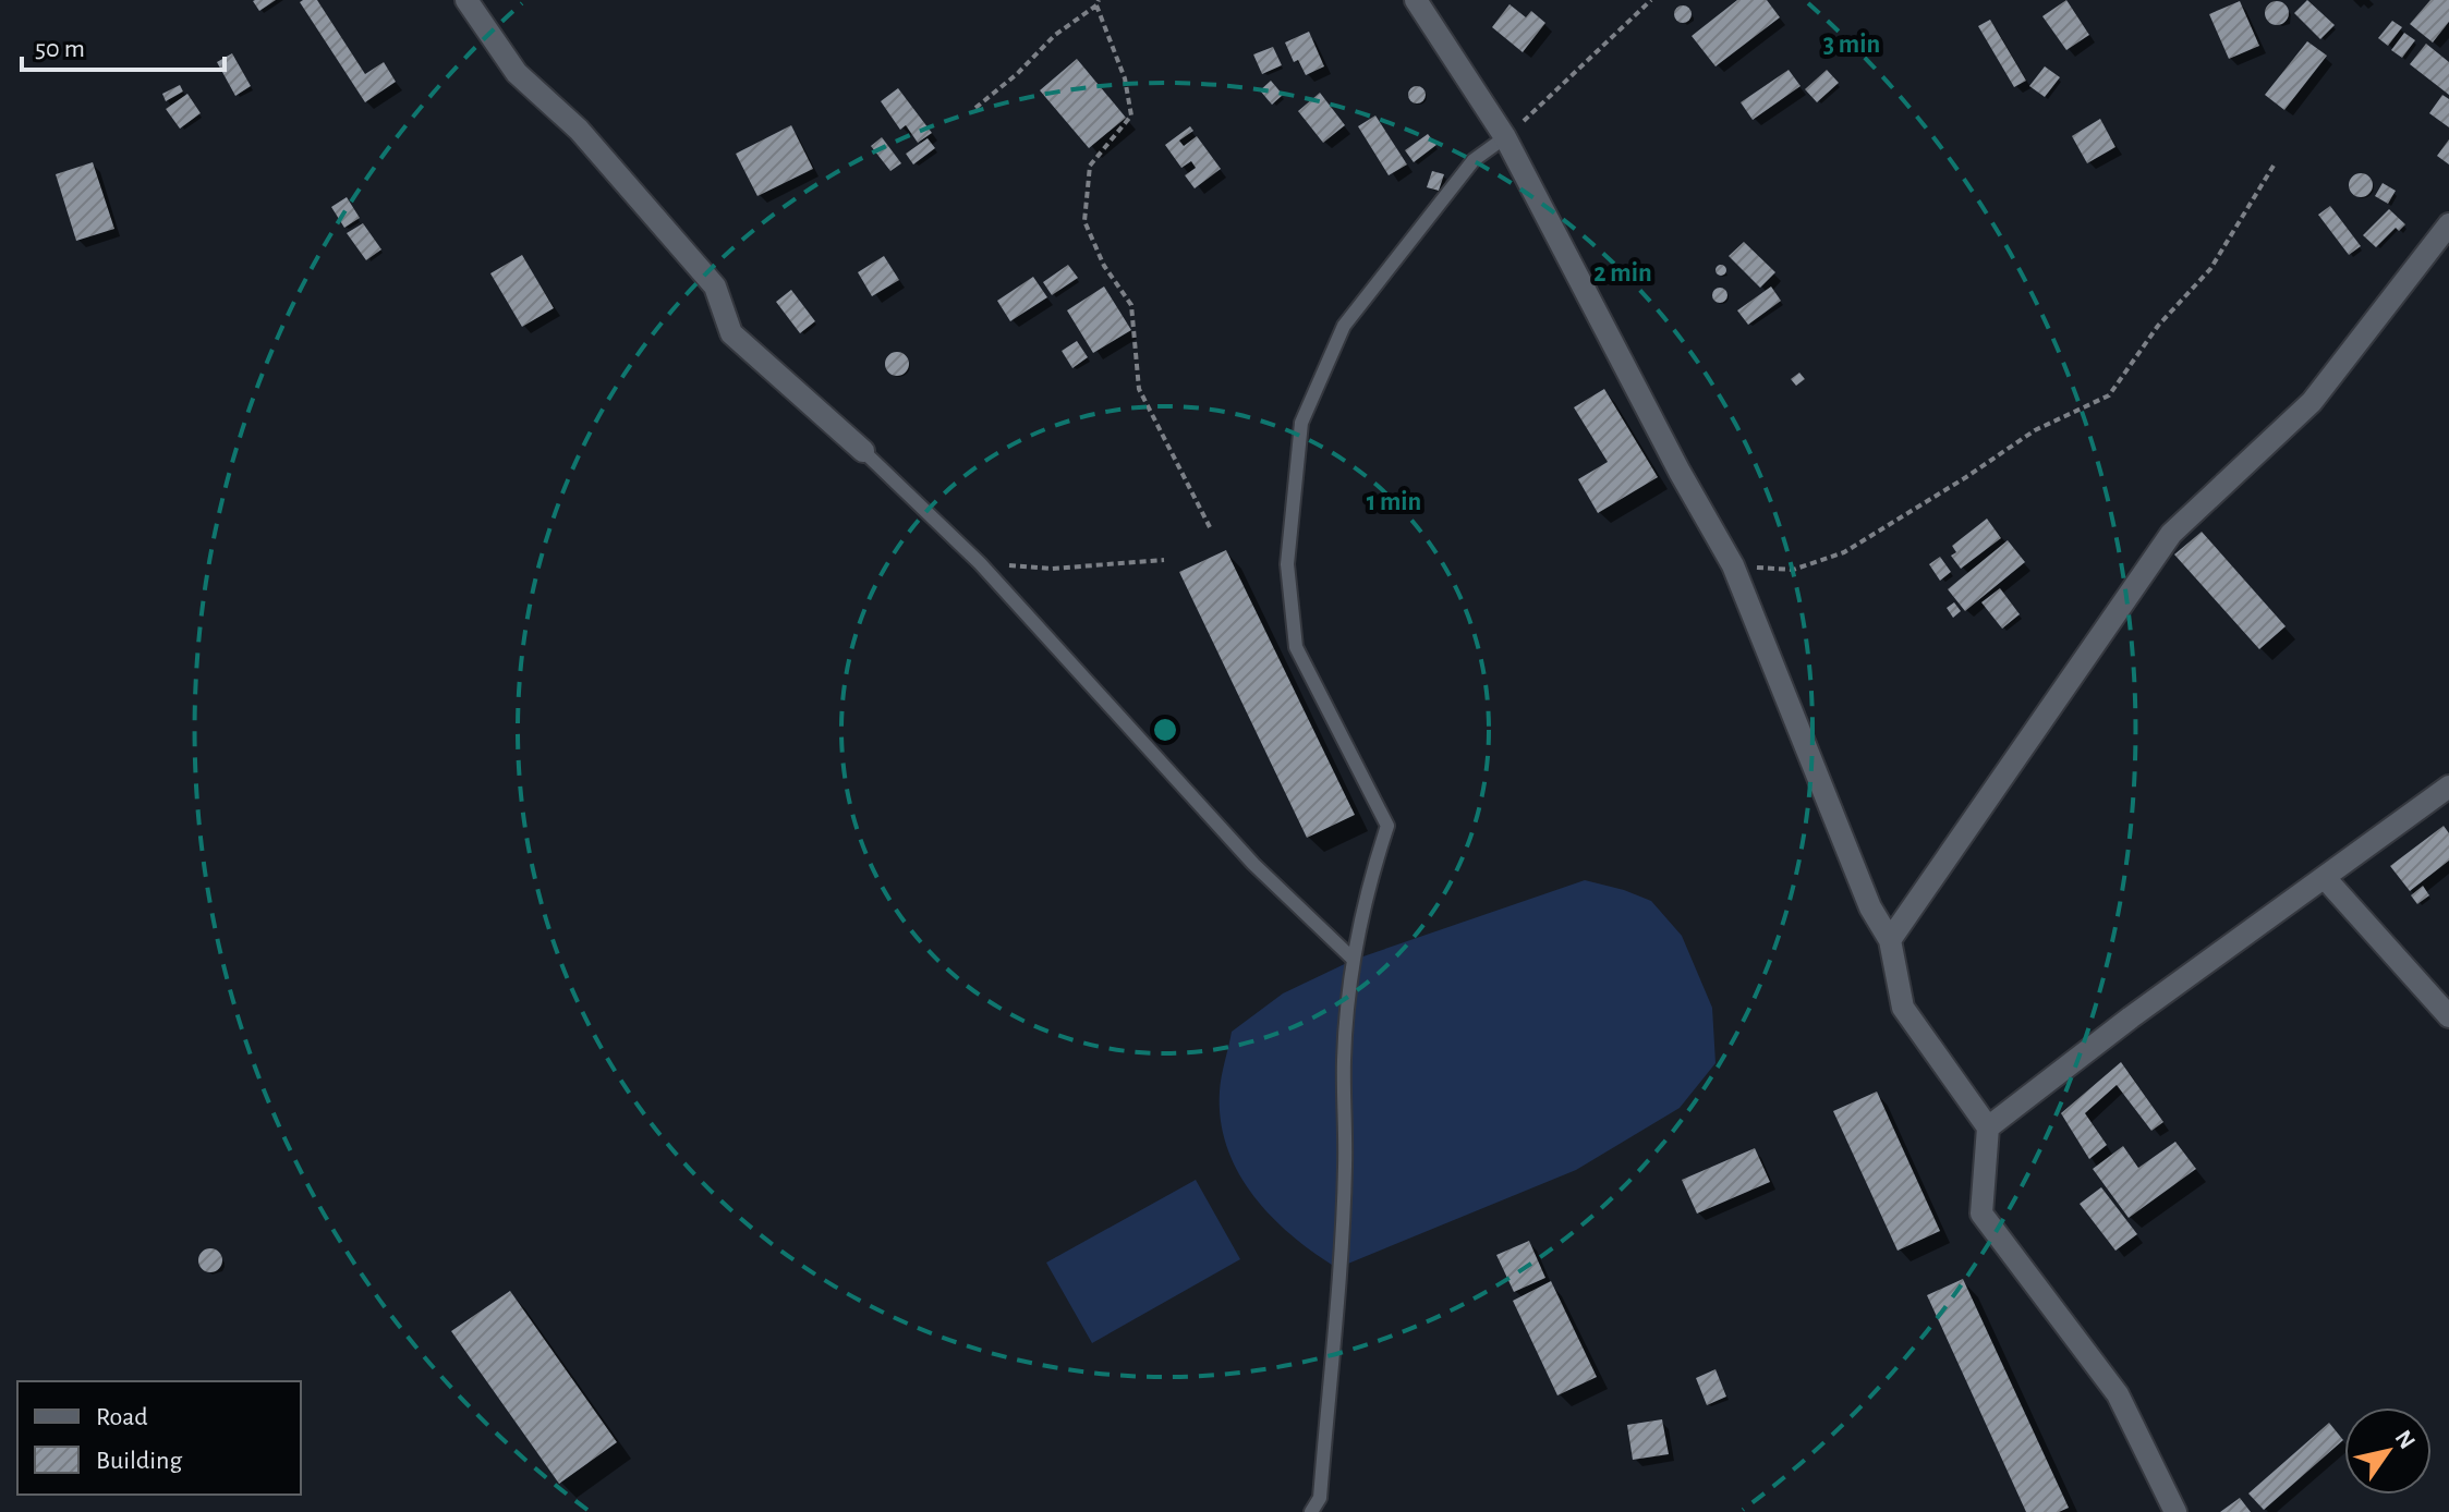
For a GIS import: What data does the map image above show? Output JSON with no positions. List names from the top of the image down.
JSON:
{
  "legend": ["Road", "Building"],
  "scale_bar": "50 m",
  "north": "top right",
  "rings": ["3 min", "2 min", "1 min"]
}
